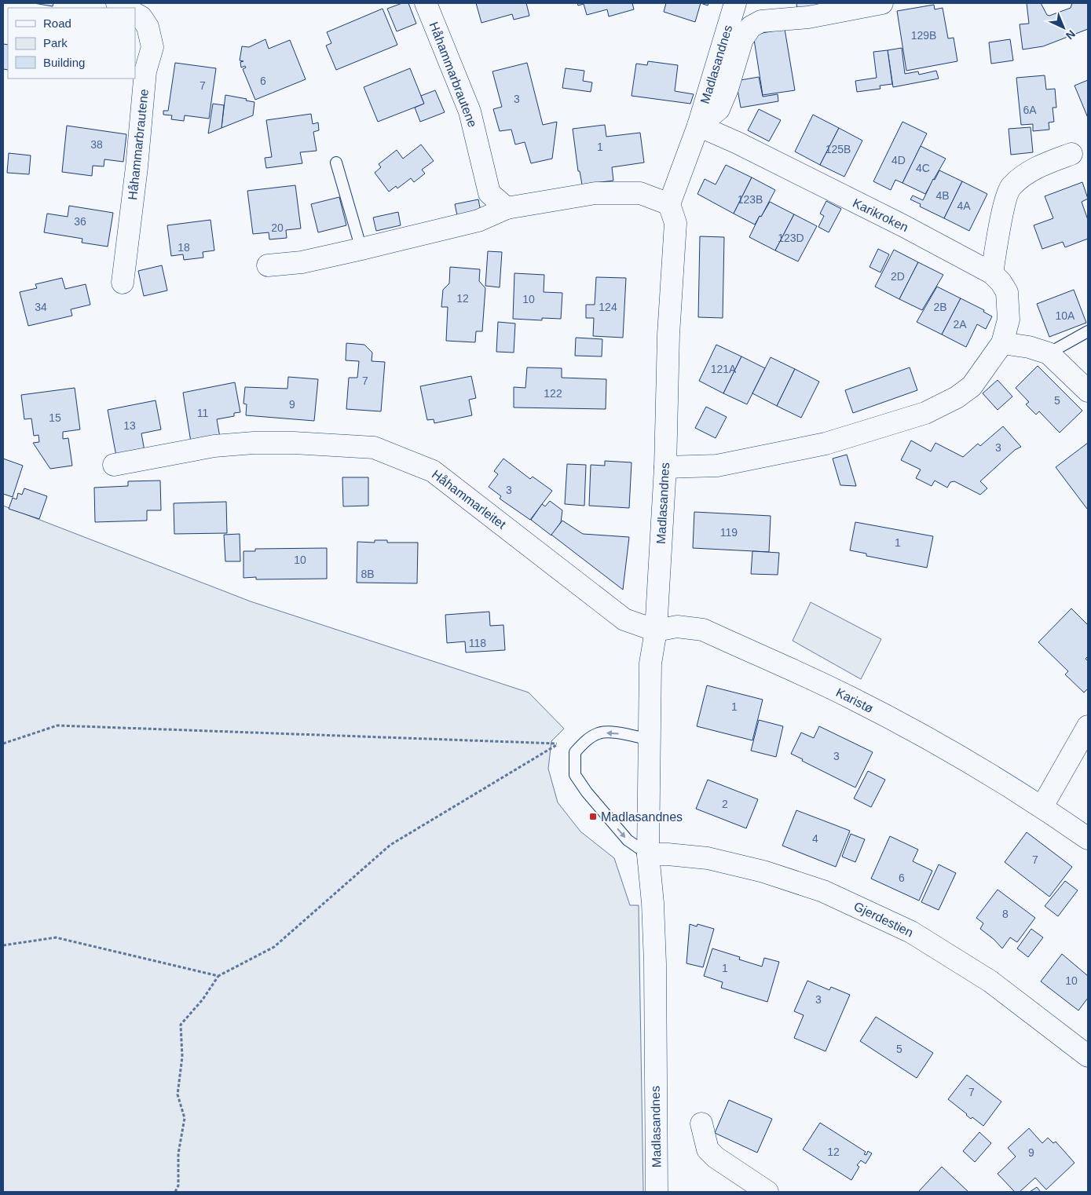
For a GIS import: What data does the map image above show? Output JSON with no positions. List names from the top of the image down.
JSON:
{
  "streets": {
    "street": [
      "Madlasandnes",
      "Håhammarbrautene",
      "Karikroken",
      "Håhammarleitet",
      "Karistø",
      "Gjerdestien"
    ]
  },
  "crossings": [
    ["Madlasandnes", "Karikroken"],
    ["Madlasandnes", "Håhammarleitet"],
    ["Madlasandnes", "Karistø"],
    ["Madlasandnes", "Gjerdestien"],
    ["Håhammarleitet", "Karistø"]
  ],
  "places": {
    "transit": ["Madlasandnes"]
  },
  "house_numbers": [
    "129B",
    "6",
    "7",
    "3",
    "6A",
    "38",
    "1",
    "125B",
    "4D",
    "4C",
    "4B",
    "123B",
    "4A",
    "36",
    "20",
    "123D",
    "18",
    "2D",
    "12",
    "10",
    "34",
    "124",
    "2B",
    "10A",
    "2A",
    "121A",
    "7",
    "122",
    "5",
    "9",
    "11",
    "15",
    "13",
    "3",
    "3",
    "119",
    "1",
    "10",
    "8B",
    "118",
    "1",
    "3",
    "2",
    "4",
    "7",
    "6",
    "8",
    "1",
    "10",
    "3",
    "5",
    "7",
    "12",
    "9"
  ],
  "legend": ["Road", "Park", "Building"],
  "north": "bottom right"
}
